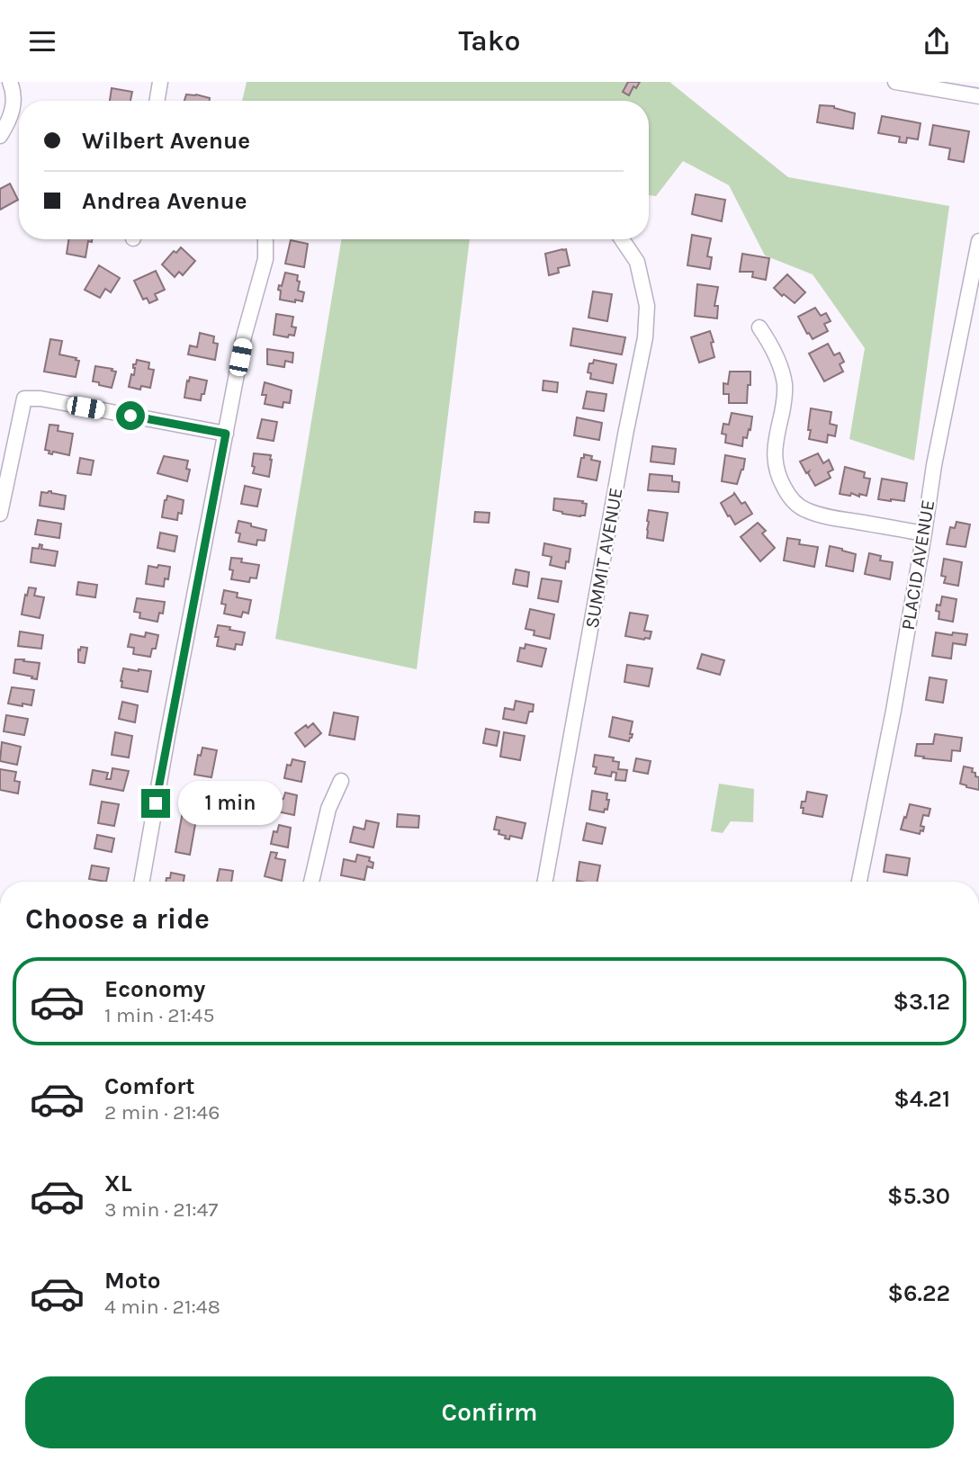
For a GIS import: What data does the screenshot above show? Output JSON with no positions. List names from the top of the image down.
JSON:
{
  "streets": {
    "street": ["SUMMIT AVENUE", "PLACID AVENUE"]
  },
  "page": {
    "header": "Tako",
    "banner": ["Wilbert Avenue", "Andrea Avenue"],
    "bubble": "1 min",
    "heading": "Choose a ride",
    "list": [
      {
        "name": "Economy",
        "note": "1 min · 21:45",
        "value": "$3.12"
      },
      {
        "name": "Comfort",
        "note": "2 min · 21:46",
        "value": "$4.21"
      },
      {
        "name": "XL",
        "note": "3 min · 21:47",
        "value": "$5.30"
      },
      {
        "name": "Moto",
        "note": "4 min · 21:48",
        "value": "$6.22"
      }
    ],
    "buttons": "Confirm"
  }
}
